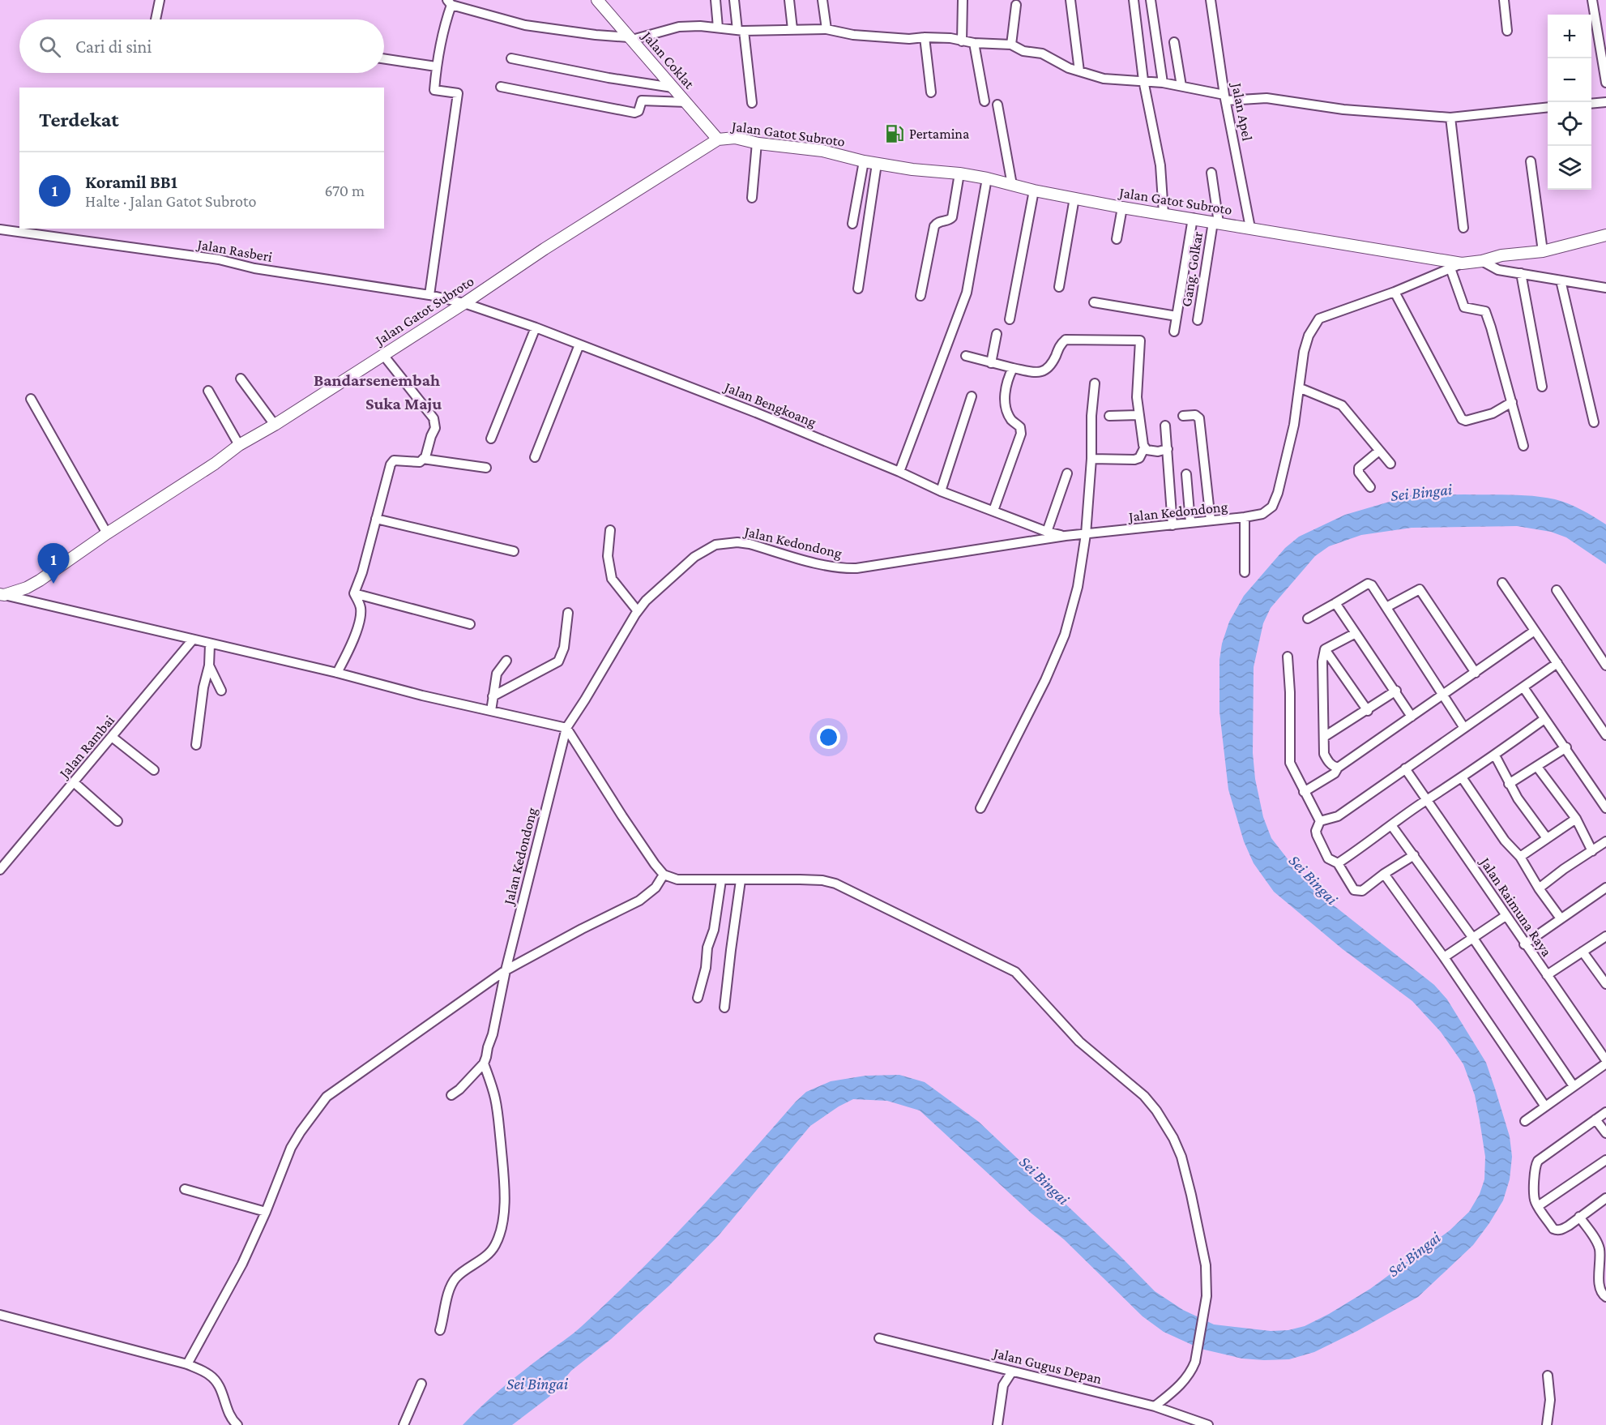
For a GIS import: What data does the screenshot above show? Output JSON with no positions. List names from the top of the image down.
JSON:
{
  "streets": {
    "main road": ["Jalan Coklat", "Jalan Gatot Subroto"],
    "street": [
      "Jalan Apel",
      "Jalan Rasberi",
      "Gang. Golkar",
      "Jalan Bengkoang",
      "Jalan Kedondong",
      "Jalan Rambai",
      "Jalan Raimuna Raya",
      "Jalan Gugus Depan"
    ]
  },
  "crossings": [
    ["Jalan Coklat", "Jalan Gatot Subroto"],
    ["Jalan Apel", "Jalan Gatot Subroto"],
    ["Jalan Gatot Subroto", "Jalan Rasberi"],
    ["Jalan Gatot Subroto", "Gang. Golkar"],
    ["Jalan Gatot Subroto", "Jalan Bengkoang"],
    ["Jalan Gatot Subroto", "Jalan Kedondong"],
    ["Jalan Rasberi", "Jalan Bengkoang"],
    ["Jalan Bengkoang", "Jalan Kedondong"]
  ],
  "districts": ["Bandarsenembah", "Suka Maju"],
  "water": ["Sei Bingai"],
  "places": {
    "fuel station": ["Pertamina"]
  },
  "page": {
    "map_buttons": ["+", "−"],
    "search": "Cari di sini",
    "heading": "Terdekat",
    "list": [
      {
        "mark": "1",
        "name": "Koramil BB1",
        "note": "Halte · Jalan Gatot Subroto",
        "value": "670 m"
      }
    ],
    "pins": "1"
  }
}
